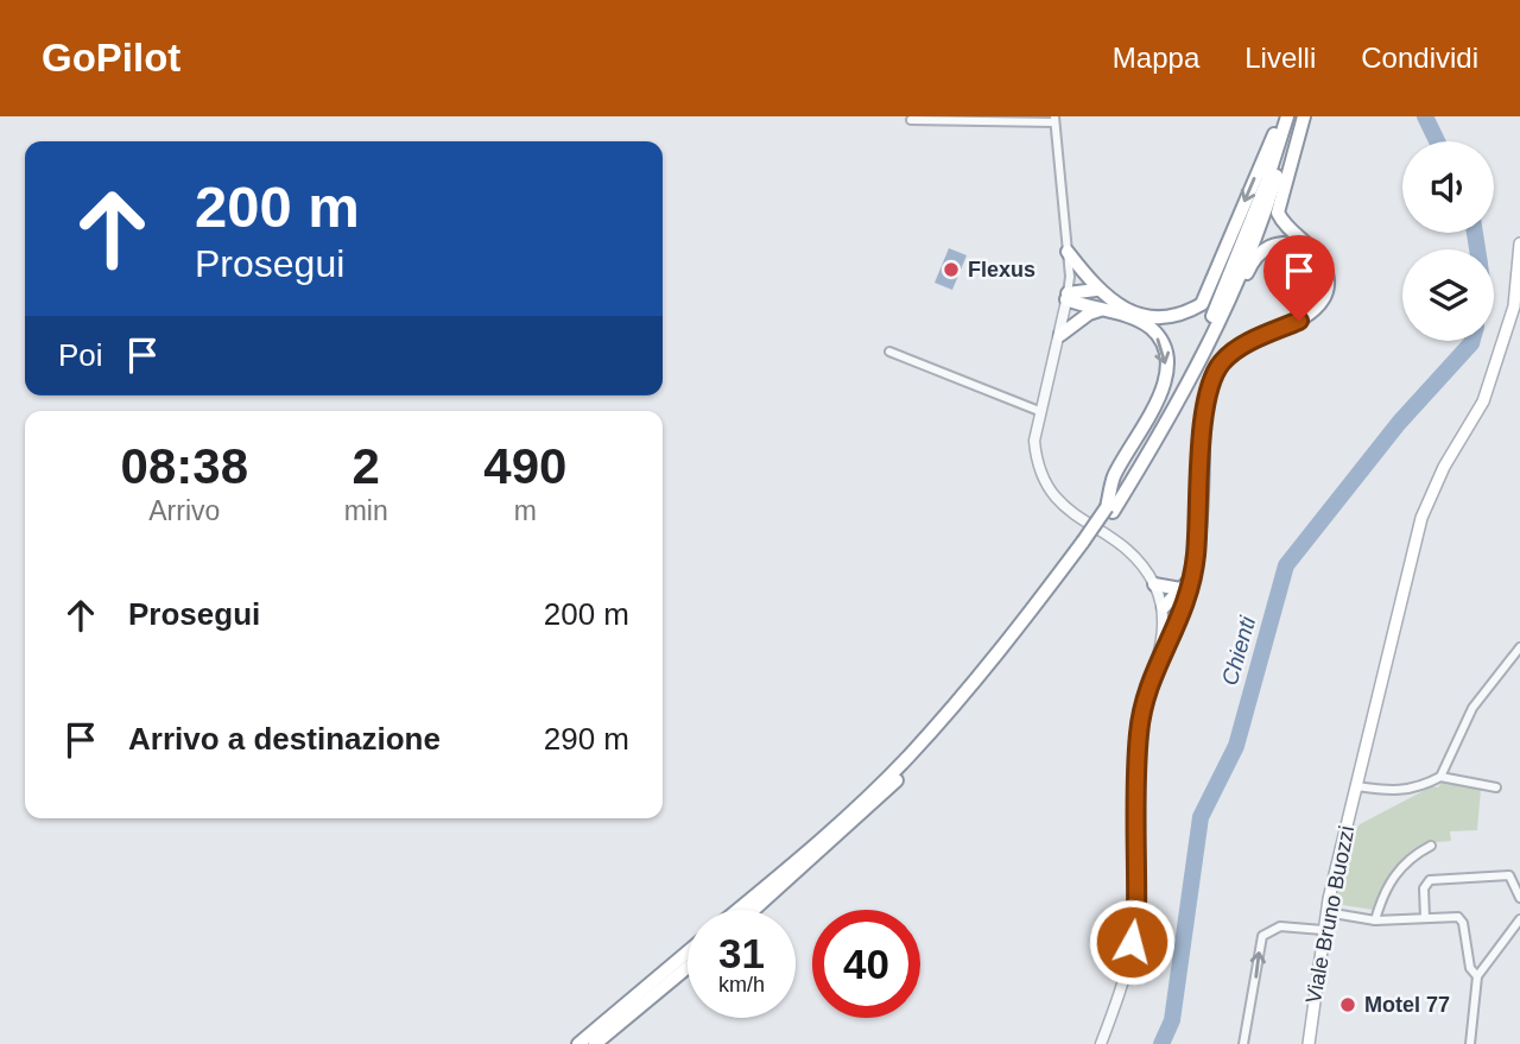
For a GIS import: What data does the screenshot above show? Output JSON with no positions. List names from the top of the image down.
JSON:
{
  "streets": {
    "main road": ["Viale Bruno Buozzi"]
  },
  "water": ["Chienti"],
  "places": ["Flexus", "Motel 77"],
  "page": {
    "header": "GoPilot",
    "nav": ["Mappa", "Livelli", "Condividi"],
    "turn": ["200 m", "Prosegui"],
    "then": "Poi",
    "eta": [
      "08:38",
      "Arrivo",
      "2",
      "min",
      "490",
      "m"
    ],
    "list": [
      {
        "name": "Prosegui",
        "value": "200 m"
      },
      {
        "name": "Arrivo a destinazione",
        "value": "290 m"
      }
    ],
    "speed": "31 km/h",
    "limit": "40"
  }
}
